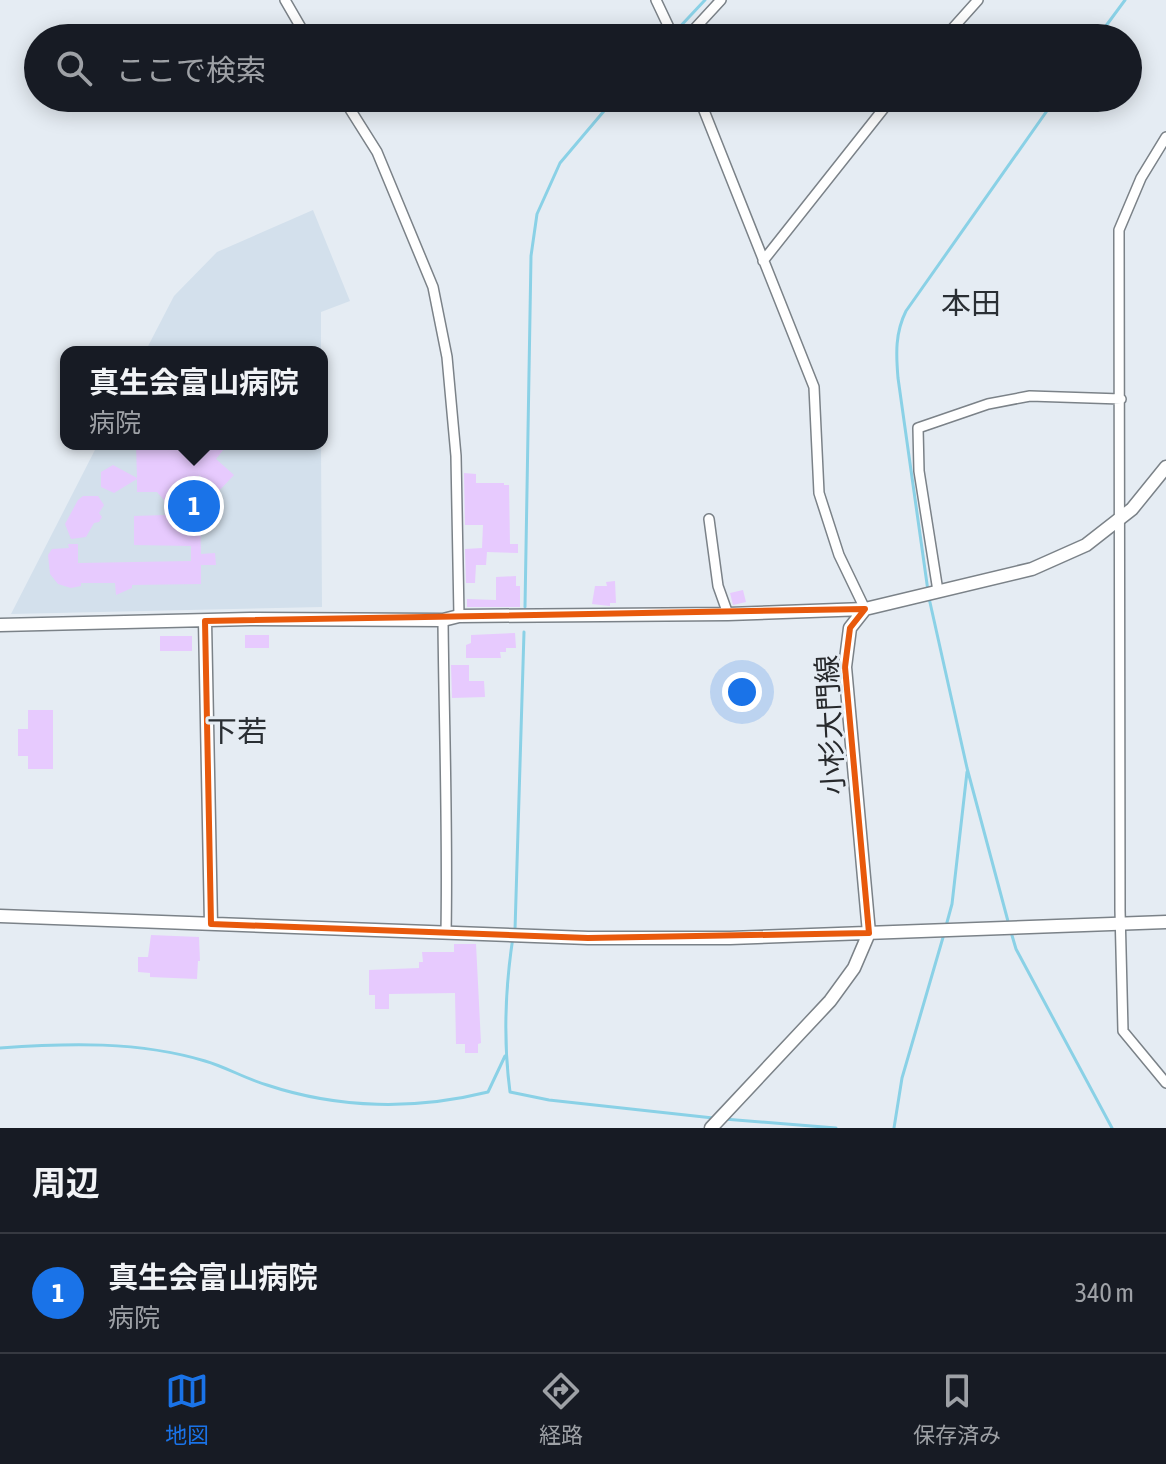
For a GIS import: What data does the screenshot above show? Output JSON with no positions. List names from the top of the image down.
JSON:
{
  "streets": {
    "street": ["小杉大門線"]
  },
  "districts": ["本田", "下若"],
  "page": {
    "search": "ここで検索",
    "popup": ["真生会富山病院", "病院"],
    "pins": "1",
    "heading": "周辺",
    "list": [
      {
        "mark": "1",
        "name": "真生会富山病院",
        "note": "病院",
        "value": "340 m"
      }
    ],
    "nav": ["地図", "経路", "保存済み"]
  }
}
